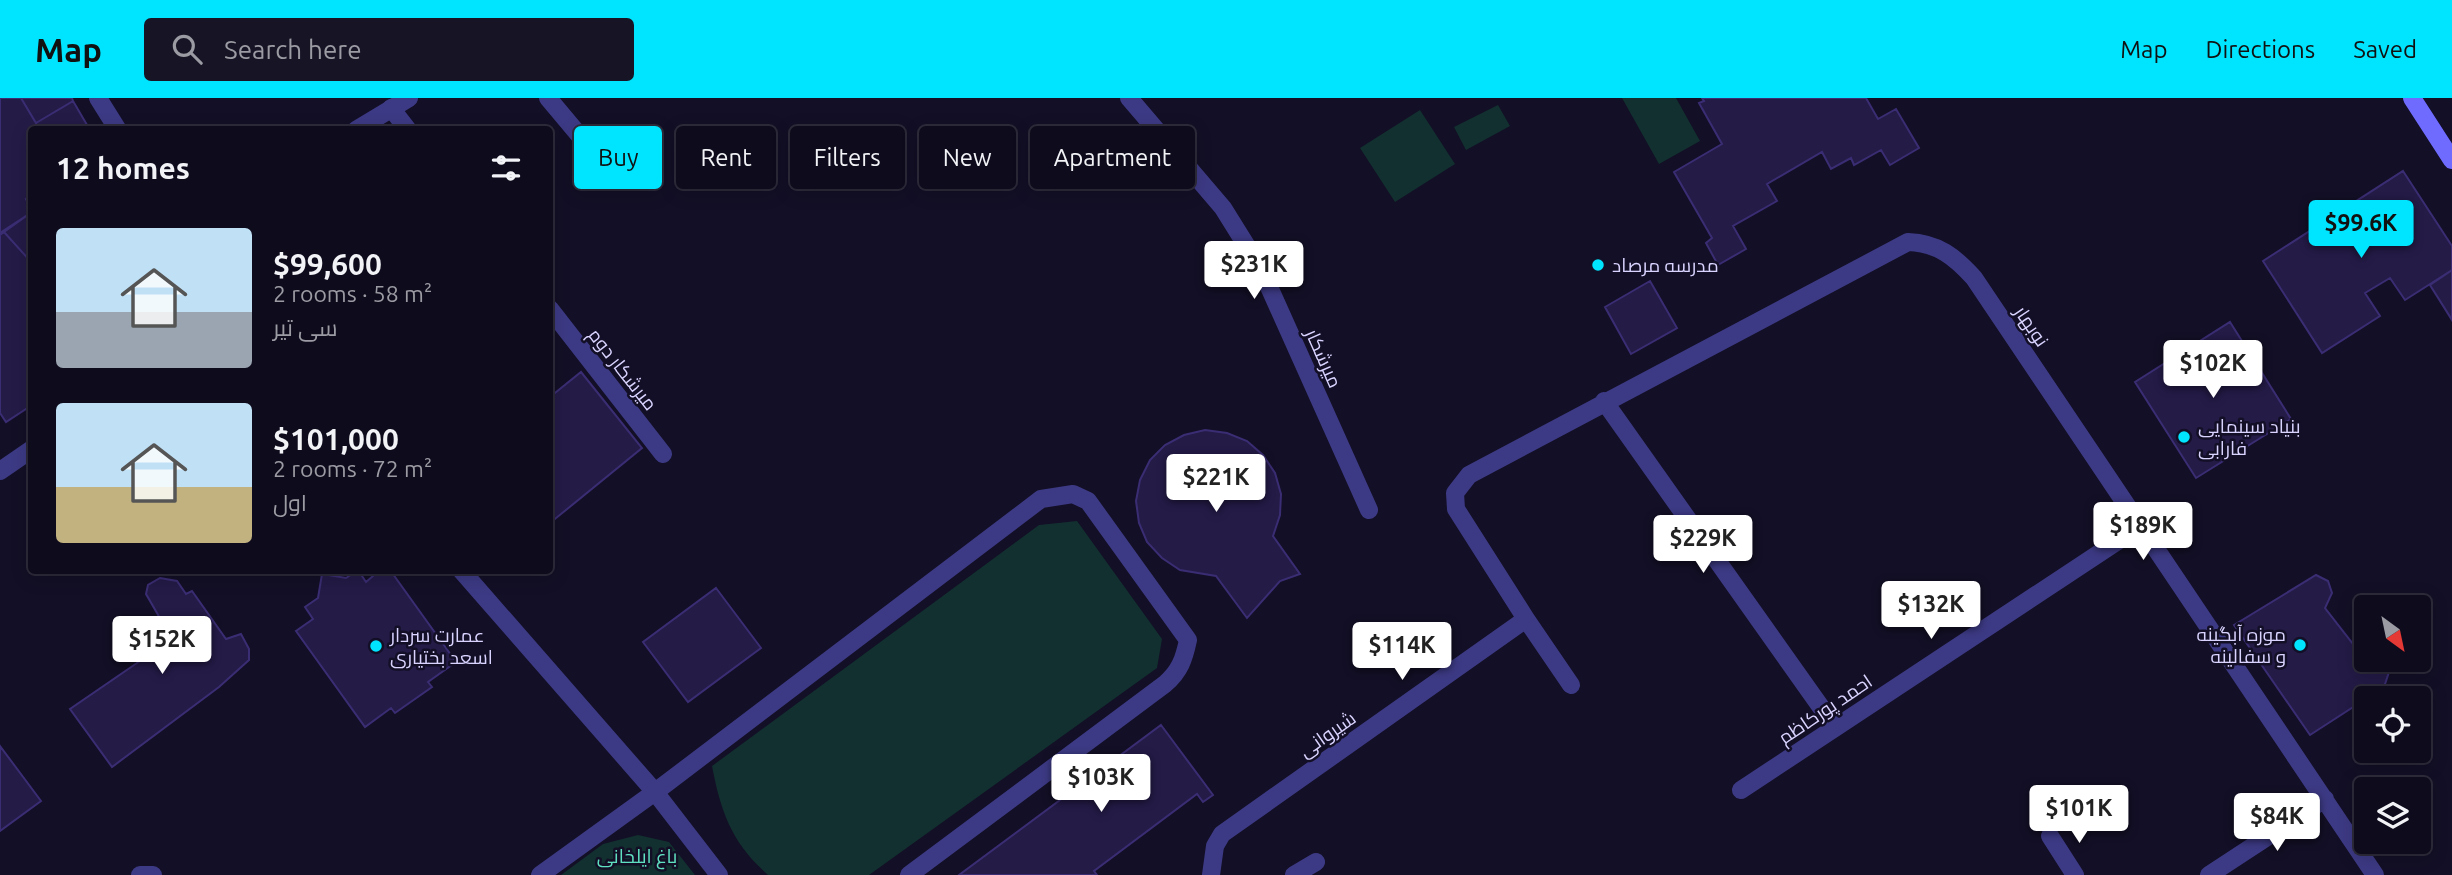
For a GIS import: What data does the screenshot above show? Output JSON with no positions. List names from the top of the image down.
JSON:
{
  "streets": {
    "street": [
      "نوبهار",
      "میرشکار",
      "میرشکار دوم",
      "احمد پورکاظم",
      "شیروانی"
    ]
  },
  "crossings": [
    ["نوبهار", "احمد پورکاظم"],
    ["نوبهار", "شیروانی"]
  ],
  "parks": ["باغ ایلخانی"],
  "places": [
    "مدرسه مرصاد",
    "بنیاد سینمایی فارابی",
    "موزه آبگینه و سفالینه",
    "عمارت سردار اسعد بختیاری"
  ],
  "north": "bottom right",
  "page": {
    "header": "Map",
    "search": "Search here",
    "nav": ["Map", "Directions", "Saved"],
    "chip": [
      "Buy",
      "Rent",
      "Filters",
      "New",
      "Apartment"
    ],
    "heading": "12 homes",
    "price": [
      "$99.6K",
      "$231K",
      "$102K",
      "$221K",
      "$189K",
      "$229K",
      "$132K",
      "$152K",
      "$114K",
      "$103K",
      "$101K",
      "$84K"
    ],
    "list": [
      {
        "name": "$99,600",
        "note": "2 rooms · 58 m² · سی تیر"
      },
      {
        "name": "$101,000",
        "note": "2 rooms · 72 m² · اول"
      }
    ]
  }
}
